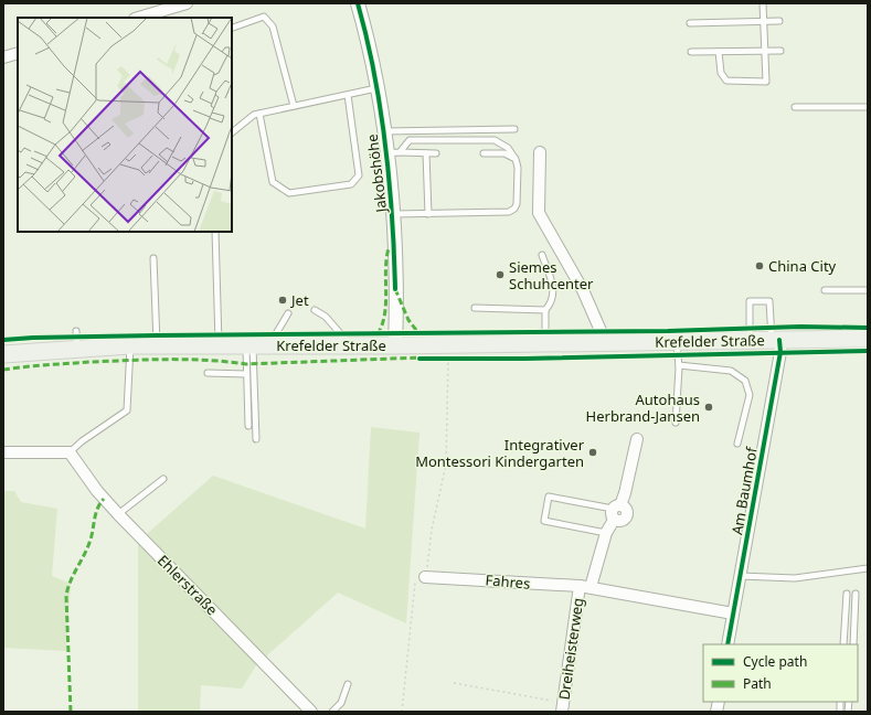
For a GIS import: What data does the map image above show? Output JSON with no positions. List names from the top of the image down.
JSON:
{
  "streets": {
    "main road": ["Krefelder Straße"],
    "street": [
      "Jakobshöhe",
      "Am Baumhof",
      "Fahres",
      "Ehlerstraße",
      "Dreiheisterweg"
    ]
  },
  "crossings": [
    ["Jakobshöhe", "Krefelder Straße"],
    ["Krefelder Straße", "Am Baumhof"],
    ["Am Baumhof", "Fahres"],
    ["Fahres", "Dreiheisterweg"]
  ],
  "places": [
    "China City",
    "Siemes Schuhcenter",
    "Jet",
    "Autohaus Herbrand-Jansen",
    "Integrativer Montessori Kindergarten"
  ],
  "legend": ["Cycle path", "Path"]
}
